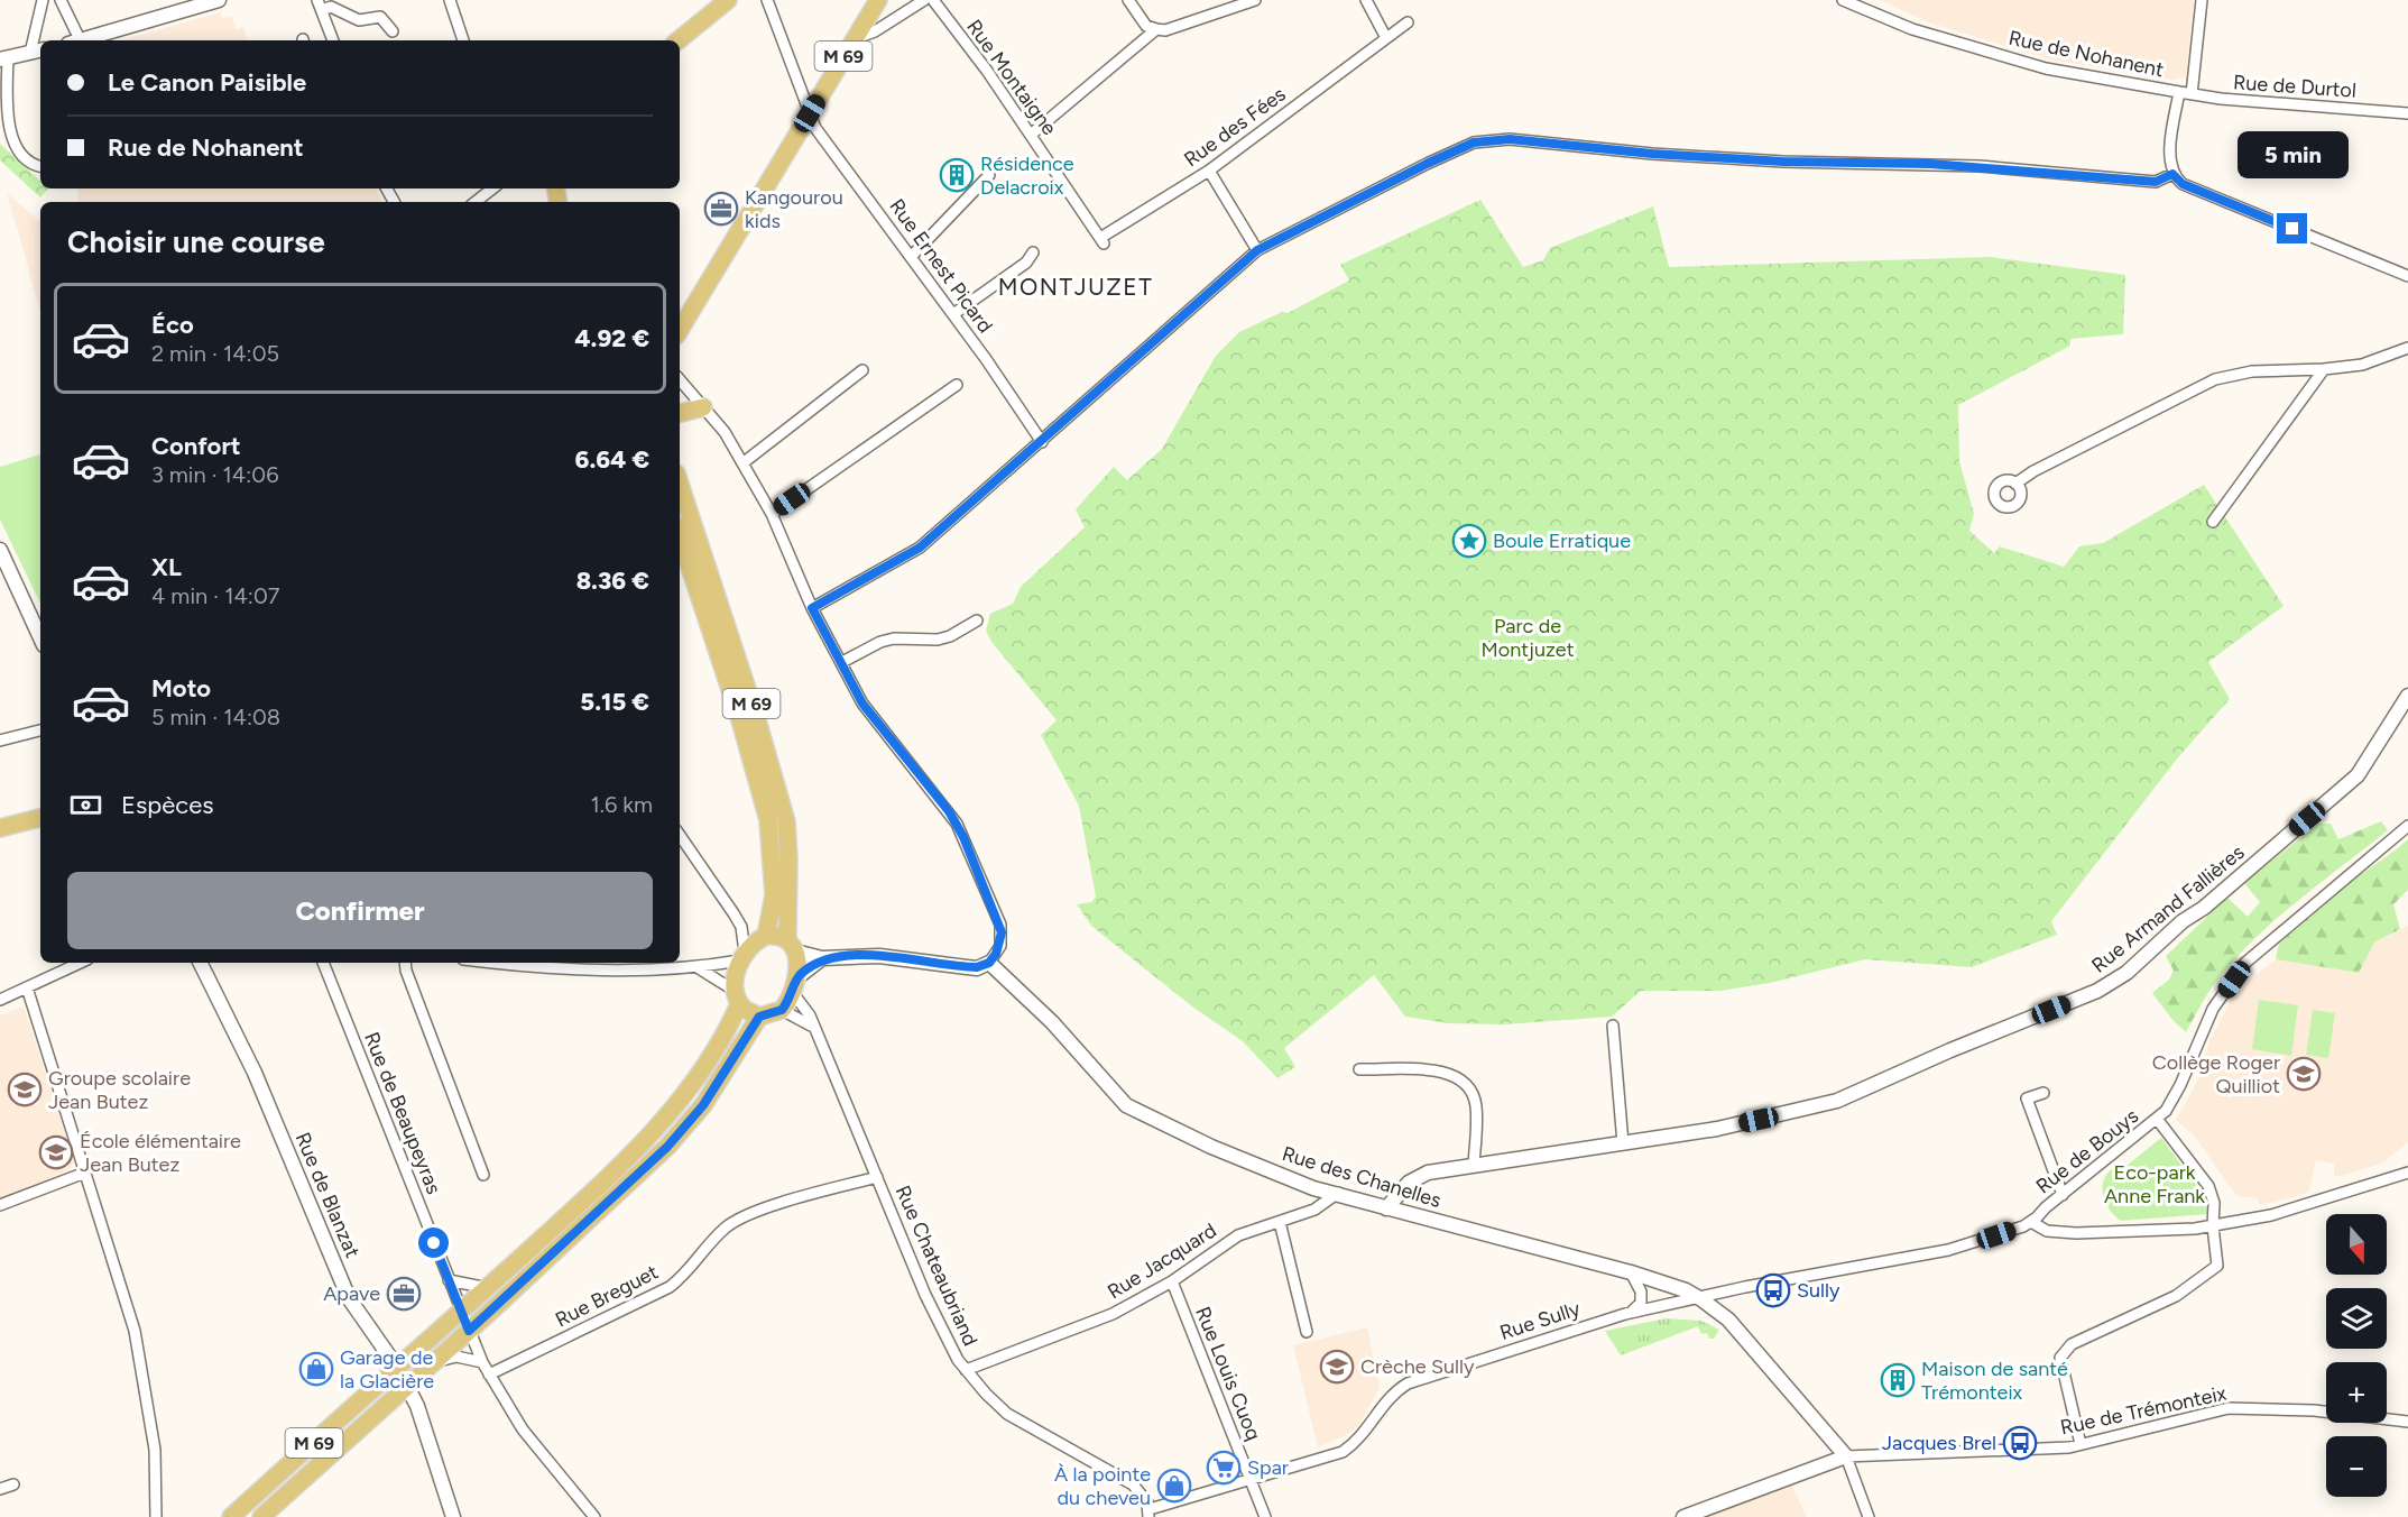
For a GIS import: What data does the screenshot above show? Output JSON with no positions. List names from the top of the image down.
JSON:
{
  "streets": {
    "main road": ["M 69"],
    "street": [
      "Rue de Nohanent",
      "Rue Montaigne",
      "Rue de Durtol",
      "Rue des Fées",
      "Rue Ernest Picard",
      "Rue Armand Fallières",
      "Rue de Beaupeyras",
      "Rue de Bouys",
      "Rue des Chanelles",
      "Rue de Blanzat",
      "Rue Jacquard",
      "Rue Chateaubriand",
      "Rue Breguet",
      "Rue Sully",
      "Rue Louis Cuoq",
      "Rue de Trémonteix"
    ]
  },
  "crossings": [
    ["Rue de Nohanent", "Rue de Durtol"],
    ["M 69", "Rue Ernest Picard"],
    ["M 69", "Rue de Beaupeyras"],
    ["M 69", "Rue de Blanzat"],
    ["M 69", "Rue Chateaubriand"],
    ["Rue Montaigne", "Rue des Fées"],
    ["Rue Armand Fallières", "Rue des Chanelles"],
    ["Rue de Beaupeyras", "Rue Breguet"],
    ["Rue de Bouys", "Rue des Chanelles"],
    ["Rue de Bouys", "Rue Sully"],
    ["Rue des Chanelles", "Rue Jacquard"],
    ["Rue des Chanelles", "Rue Sully"],
    ["Rue des Chanelles", "Rue de Trémonteix"],
    ["Rue Jacquard", "Rue Chateaubriand"],
    ["Rue Jacquard", "Rue Louis Cuoq"],
    ["Rue Chateaubriand", "Rue Breguet"],
    ["Rue Chateaubriand", "Rue Sully"],
    ["Rue Sully", "Rue Louis Cuoq"]
  ],
  "districts": ["MONTJUZET"],
  "parks": ["Parc de Montjuzet", "Eco-park Anne Frank"],
  "places": {
    "building": ["Résidence Delacroix", "Maison de santé Trémonteix"],
    "office": ["Kangourou kids", "Apave"],
    "place": ["Boule Erratique"],
    "school or university": [
      "Collège Roger Quilliot",
      "Groupe scolaire Jean Butez",
      "École élémentaire Jean Butez",
      "Crèche Sully"
    ],
    "bus stop": ["Sully", "Jacques Brel"],
    "shop": ["Garage de la Glacière", "À la pointe du cheveu"],
    "supermarket": ["Spar"]
  },
  "north": "bottom",
  "page": {
    "banner": ["Le Canon Paisible", "Rue de Nohanent"],
    "bubble": "5 min",
    "heading": "Choisir une course",
    "list": [
      {
        "name": "Éco",
        "note": "2 min · 14:05",
        "value": "4.92 €"
      },
      {
        "name": "Confort",
        "note": "3 min · 14:06",
        "value": "6.64 €"
      },
      {
        "name": "XL",
        "note": "4 min · 14:07",
        "value": "8.36 €"
      },
      {
        "name": "Moto",
        "note": "5 min · 14:08",
        "value": "5.15 €"
      }
    ],
    "pay": ["Espèces", "1.6 km"],
    "buttons": "Confirmer",
    "map_buttons": ["+", "−"]
  }
}
